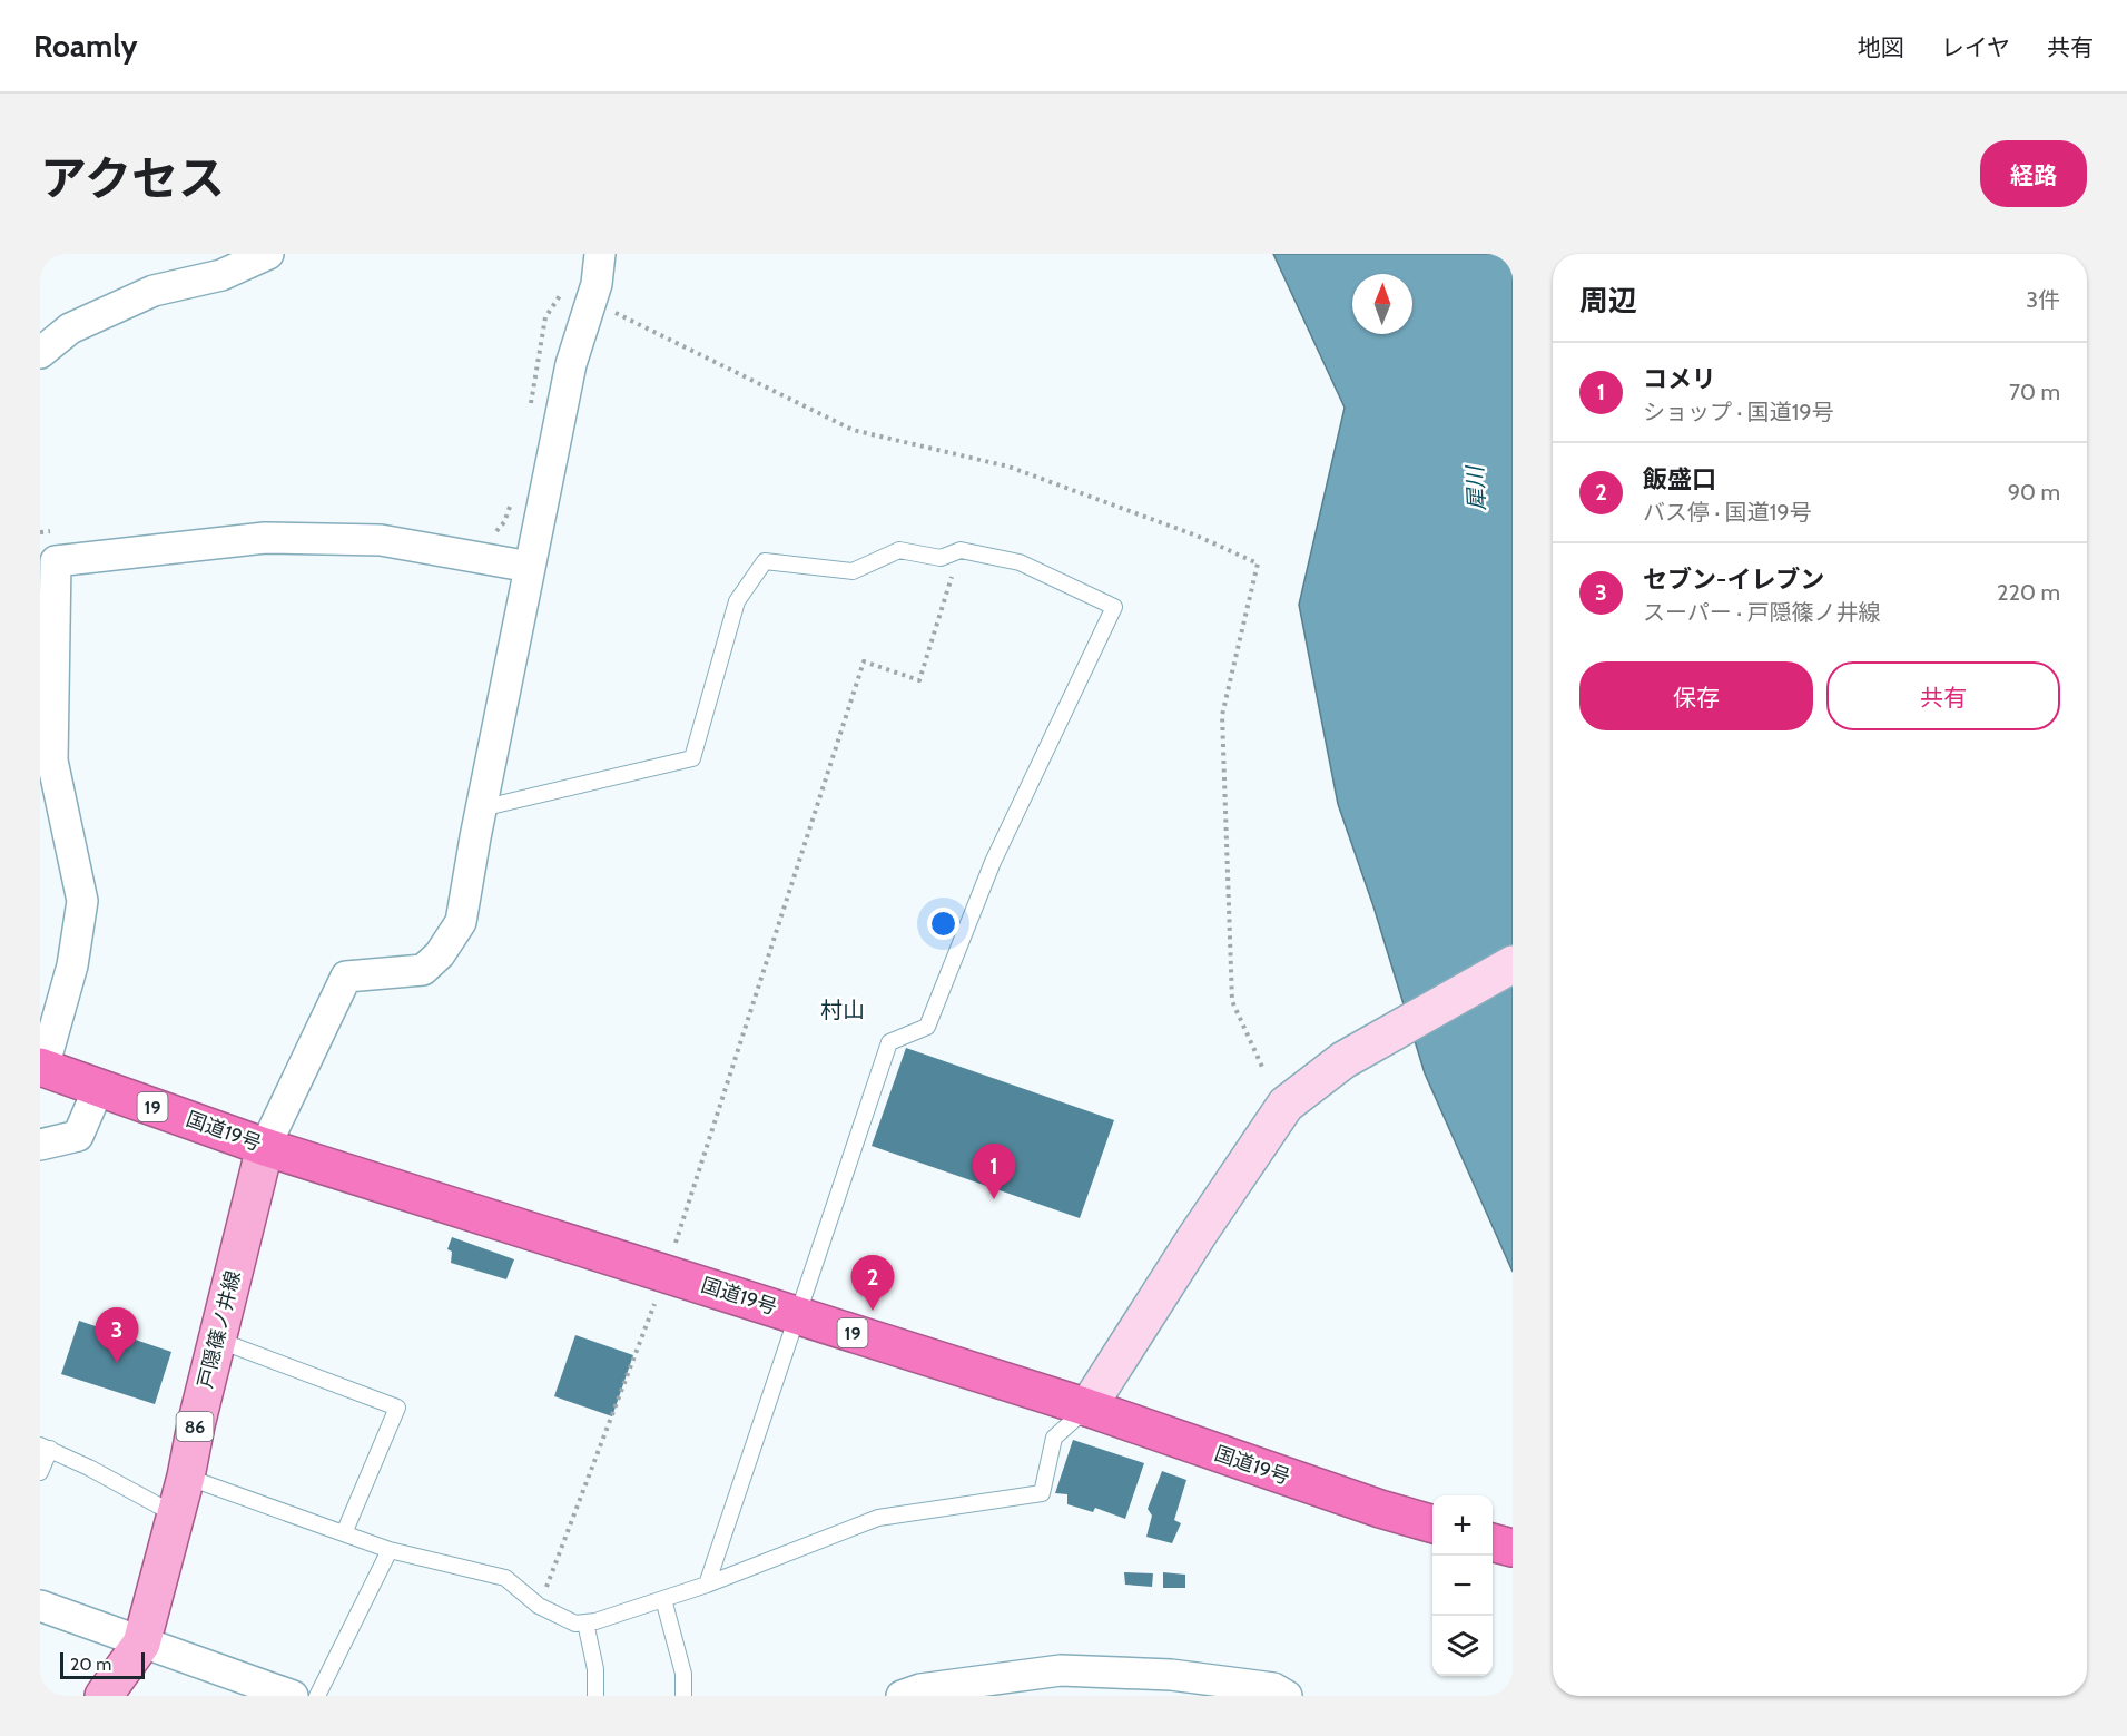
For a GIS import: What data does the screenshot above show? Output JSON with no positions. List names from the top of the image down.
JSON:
{
  "streets": {
    "highway": ["19", "国道19号"],
    "main road": ["戸隠篠ノ井線", "86"]
  },
  "crossings": [
    ["国道19号", "戸隠篠ノ井線"]
  ],
  "districts": ["村山"],
  "water": ["犀川"],
  "scale_bar": "20 m",
  "north": "top",
  "page": {
    "header": "Roamly",
    "nav": ["地図", "レイヤ", "共有"],
    "title": "アクセス",
    "buttons": [
      "経路",
      ["保存", "共有"]
    ],
    "heading": ["周辺", "3件"],
    "list": [
      {
        "mark": "1",
        "name": "コメリ",
        "note": "ショップ · 国道19号",
        "value": "70 m"
      },
      {
        "mark": "2",
        "name": "飯盛口",
        "note": "バス停 · 国道19号",
        "value": "90 m"
      },
      {
        "mark": "3",
        "name": "セブン-イレブン",
        "note": "スーパー · 戸隠篠ノ井線",
        "value": "220 m"
      }
    ],
    "pins": ["1", "2", "3"],
    "map_buttons": ["+", "−"],
    "scale": "20 m"
  }
}
